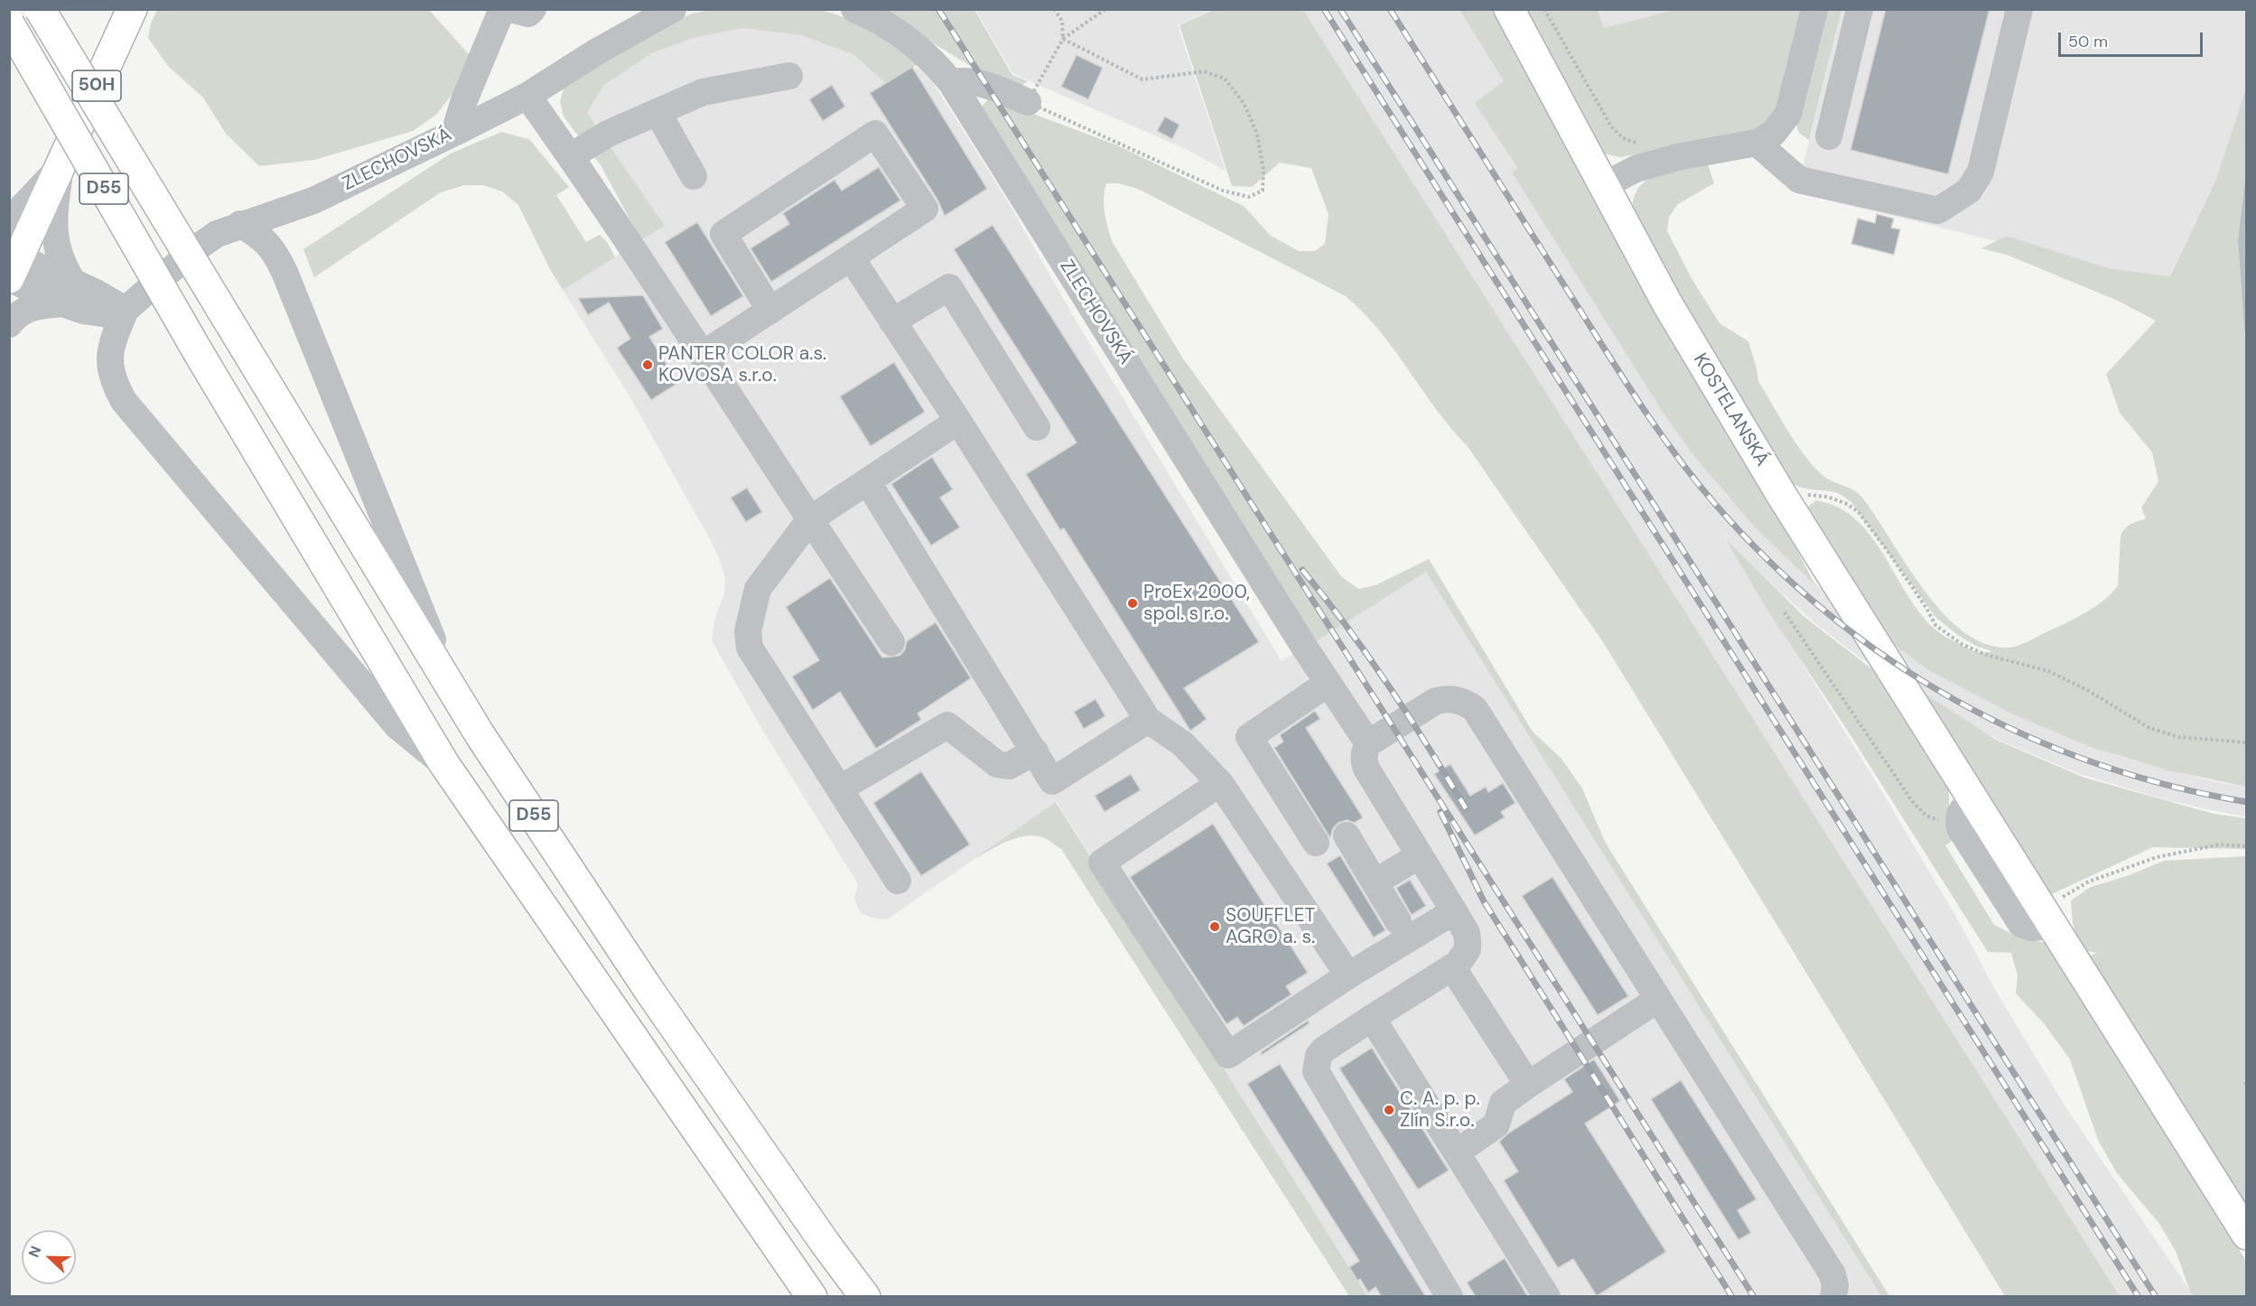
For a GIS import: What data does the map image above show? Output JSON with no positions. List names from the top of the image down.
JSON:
{
  "streets": {
    "main road": ["50H", "D55", "KOSTELANSKÁ"],
    "street": ["ZLECHOVSKÁ"]
  },
  "places": [
    "PANTER COLOR a.s. KOVOSA s.r.o.",
    "ProEx 2000, spol. s r.o.",
    "SOUFFLET AGRO a. s.",
    "C. A. p. p. Zlín S.r.o."
  ],
  "scale_bar": "50 m",
  "north": "left"
}
